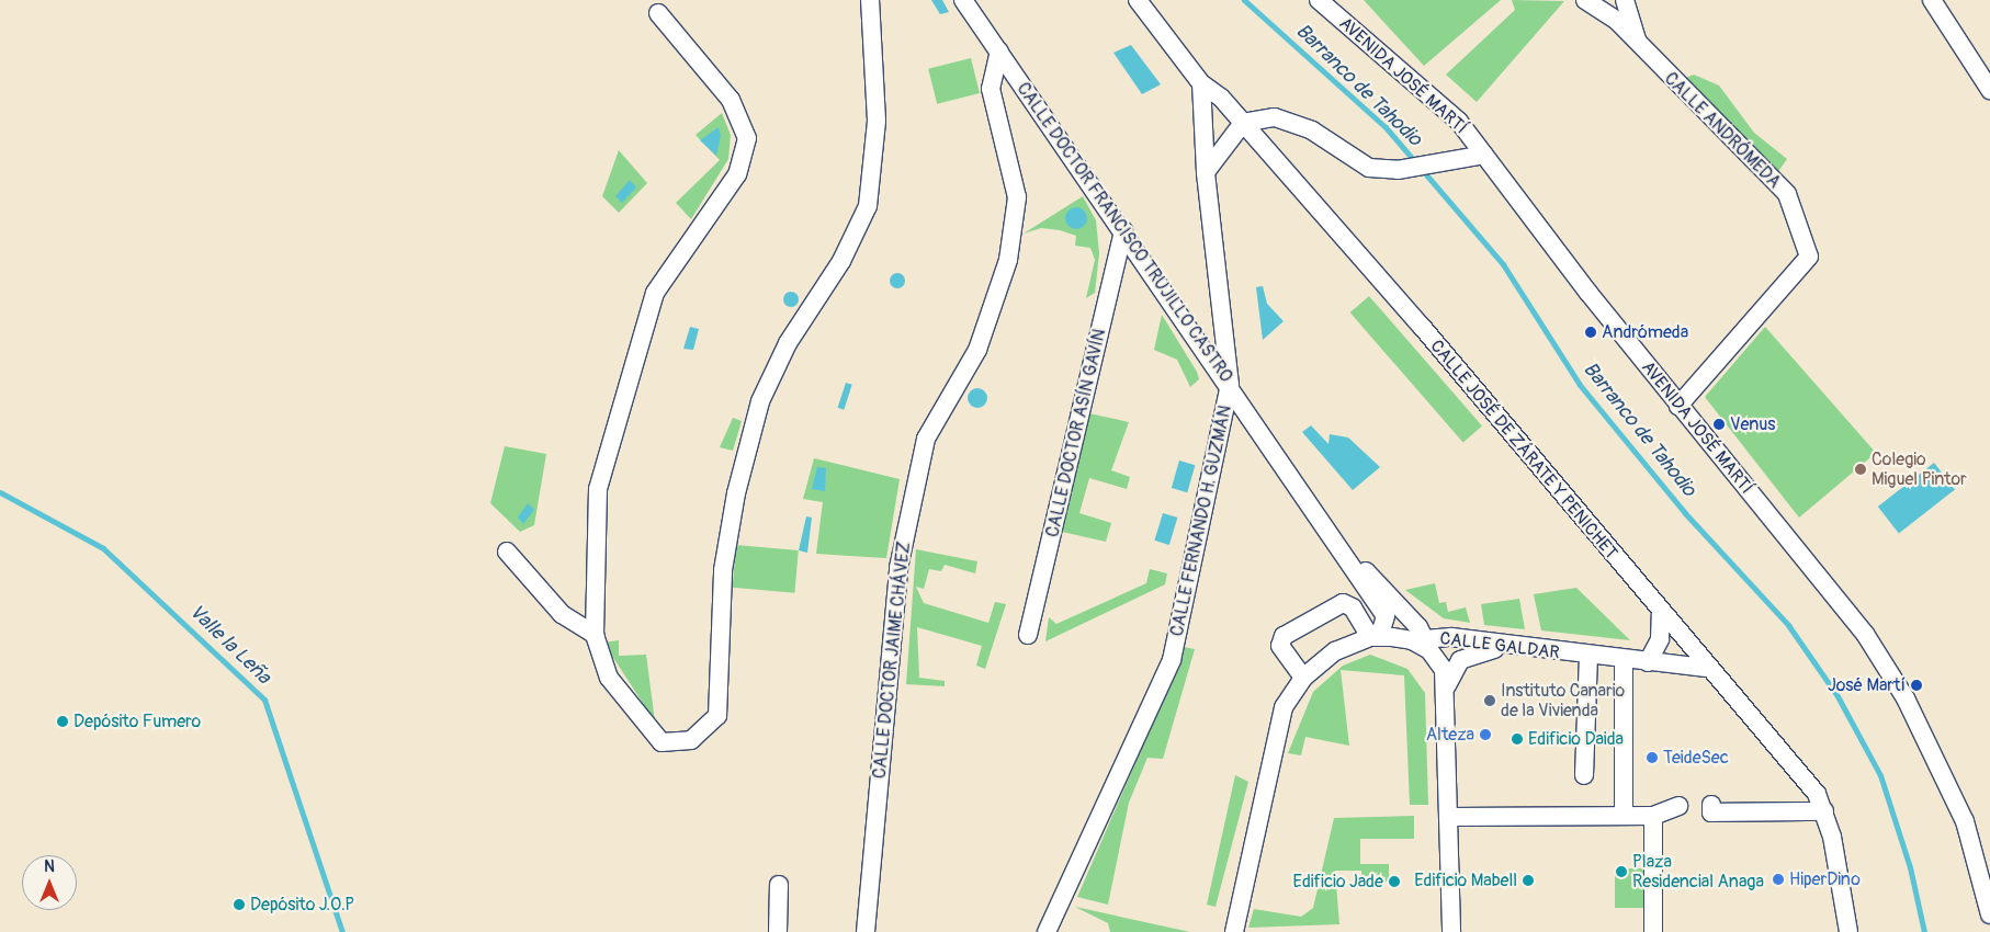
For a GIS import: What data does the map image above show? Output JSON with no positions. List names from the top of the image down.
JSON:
{
  "streets": {
    "street": [
      "AVENIDA JOSÉ MARTÍ",
      "CALLE ANDRÓMEDA",
      "CALLE DOCTOR FRANCISCO TRUJILLO CASTRO",
      "CALLE DOCTOR ASÍN GAVÍN",
      "CALLE JOSÉ DE ZÁRATE Y PENICHET",
      "CALLE FERNANDO H. GUZMÁN",
      "CALLE GALDAR",
      "CALLE DOCTOR JAIME CHÁVEZ"
    ]
  },
  "crossings": [
    ["AVENIDA JOSÉ MARTÍ", "CALLE ANDRÓMEDA"],
    ["CALLE DOCTOR FRANCISCO TRUJILLO CASTRO", "CALLE DOCTOR ASÍN GAVÍN"],
    ["CALLE DOCTOR FRANCISCO TRUJILLO CASTRO", "CALLE FERNANDO H. GUZMÁN"],
    ["CALLE DOCTOR FRANCISCO TRUJILLO CASTRO", "CALLE GALDAR"],
    ["CALLE DOCTOR FRANCISCO TRUJILLO CASTRO", "CALLE DOCTOR JAIME CHÁVEZ"],
    ["CALLE JOSÉ DE ZÁRATE Y PENICHET", "CALLE FERNANDO H. GUZMÁN"],
    ["CALLE JOSÉ DE ZÁRATE Y PENICHET", "CALLE GALDAR"]
  ],
  "water": ["Barranco de Tahodio", "Valle la Leña"],
  "places": [
    "Andrómeda",
    "Venus",
    "Colegio Miguel Pintor",
    "José Martí",
    "Instituto Canario de la Vivienda",
    "Depósito Fumero",
    "Alteza",
    "Edificio Daida",
    "TeideSec",
    "Plaza Residencial Anaga",
    "HiperDino",
    "Edificio Mabell",
    "Edificio Jade",
    "Depósito J.O.P"
  ],
  "north": "top"
}
